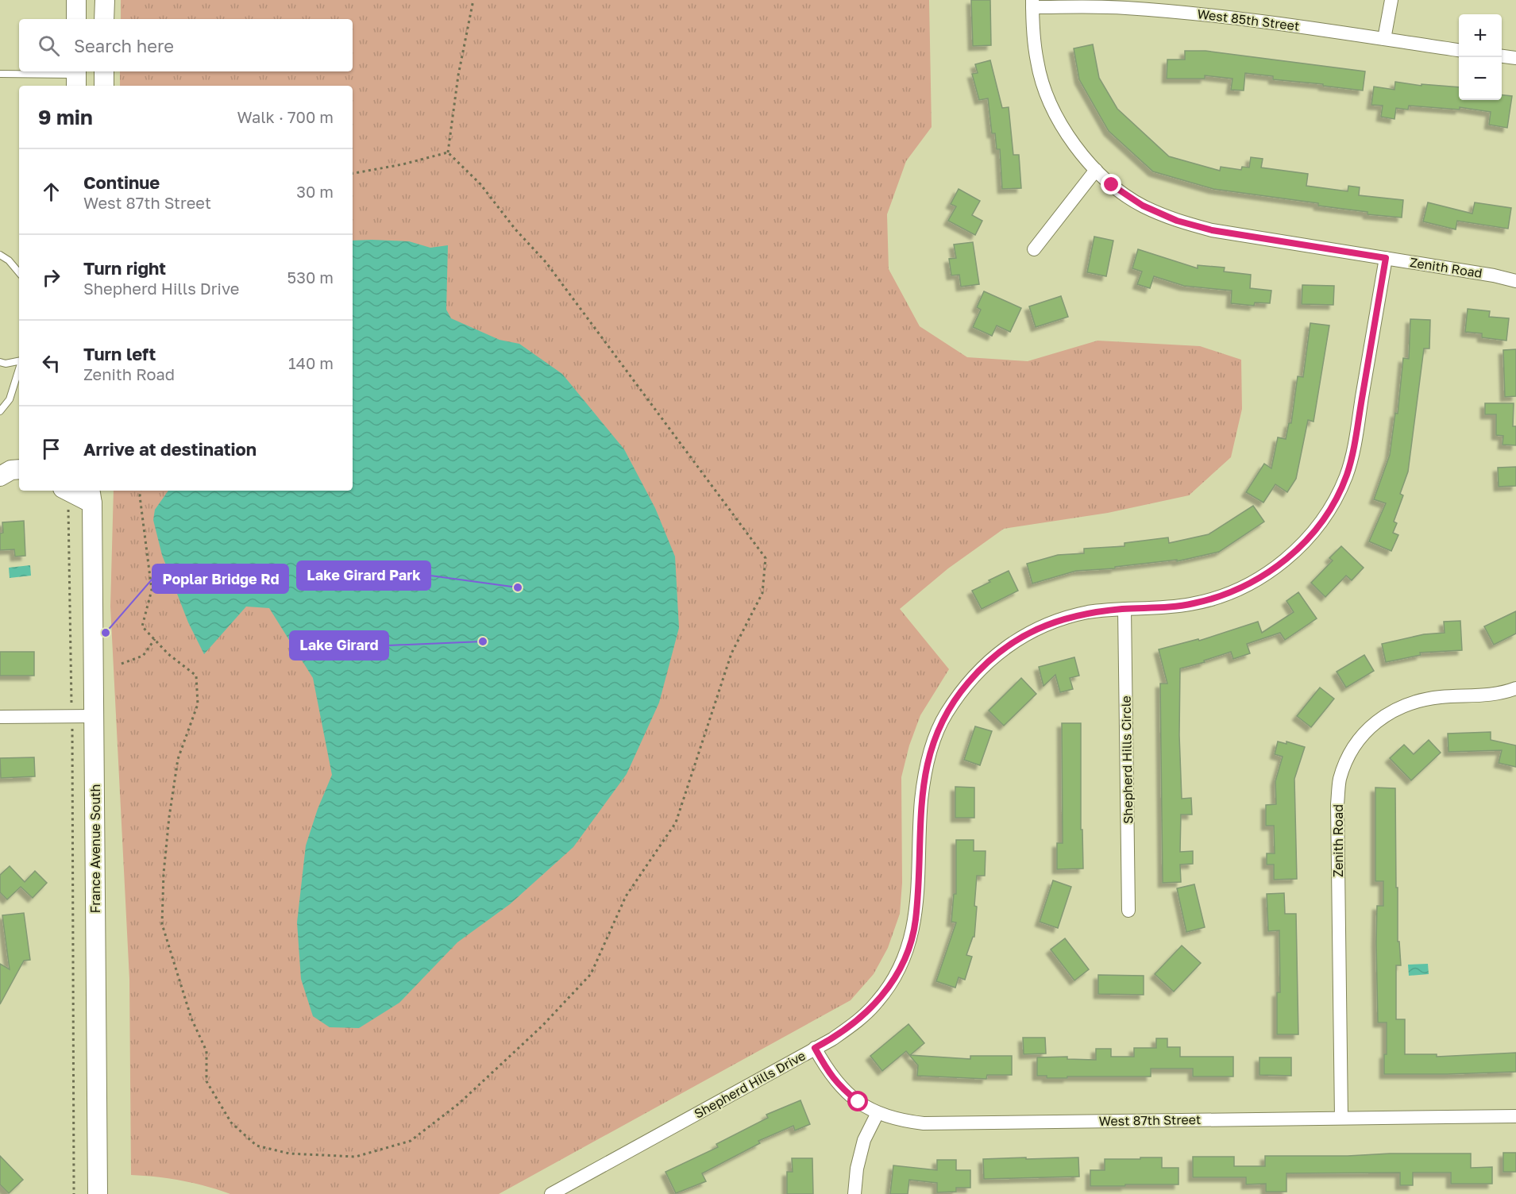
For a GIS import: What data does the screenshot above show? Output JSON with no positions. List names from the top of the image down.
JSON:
{
  "streets": {
    "main road": ["France Avenue South"],
    "street": [
      "West 85th Street",
      "Zenith Road",
      "Shepherd Hills Circle",
      "Shepherd Hills Drive",
      "West 87th Street"
    ]
  },
  "crossings": [
    ["West 85th Street", "Zenith Road"],
    ["Zenith Road", "Shepherd Hills Drive"],
    ["Zenith Road", "West 87th Street"],
    ["Shepherd Hills Circle", "Shepherd Hills Drive"],
    ["Shepherd Hills Drive", "West 87th Street"]
  ],
  "places": ["Lake Girard Park", "Poplar Bridge Rd", "Lake Girard"],
  "page": {
    "map_buttons": ["+", "−"],
    "search": "Search here",
    "heading": ["9 min", "Walk · 700 m"],
    "list": [
      ["Continue", "West 87th Street", "30 m"],
      ["Turn right", "Shepherd Hills Drive", "530 m"],
      ["Turn left", "Zenith Road", "140 m"],
      "Arrive at destination"
    ]
  }
}
